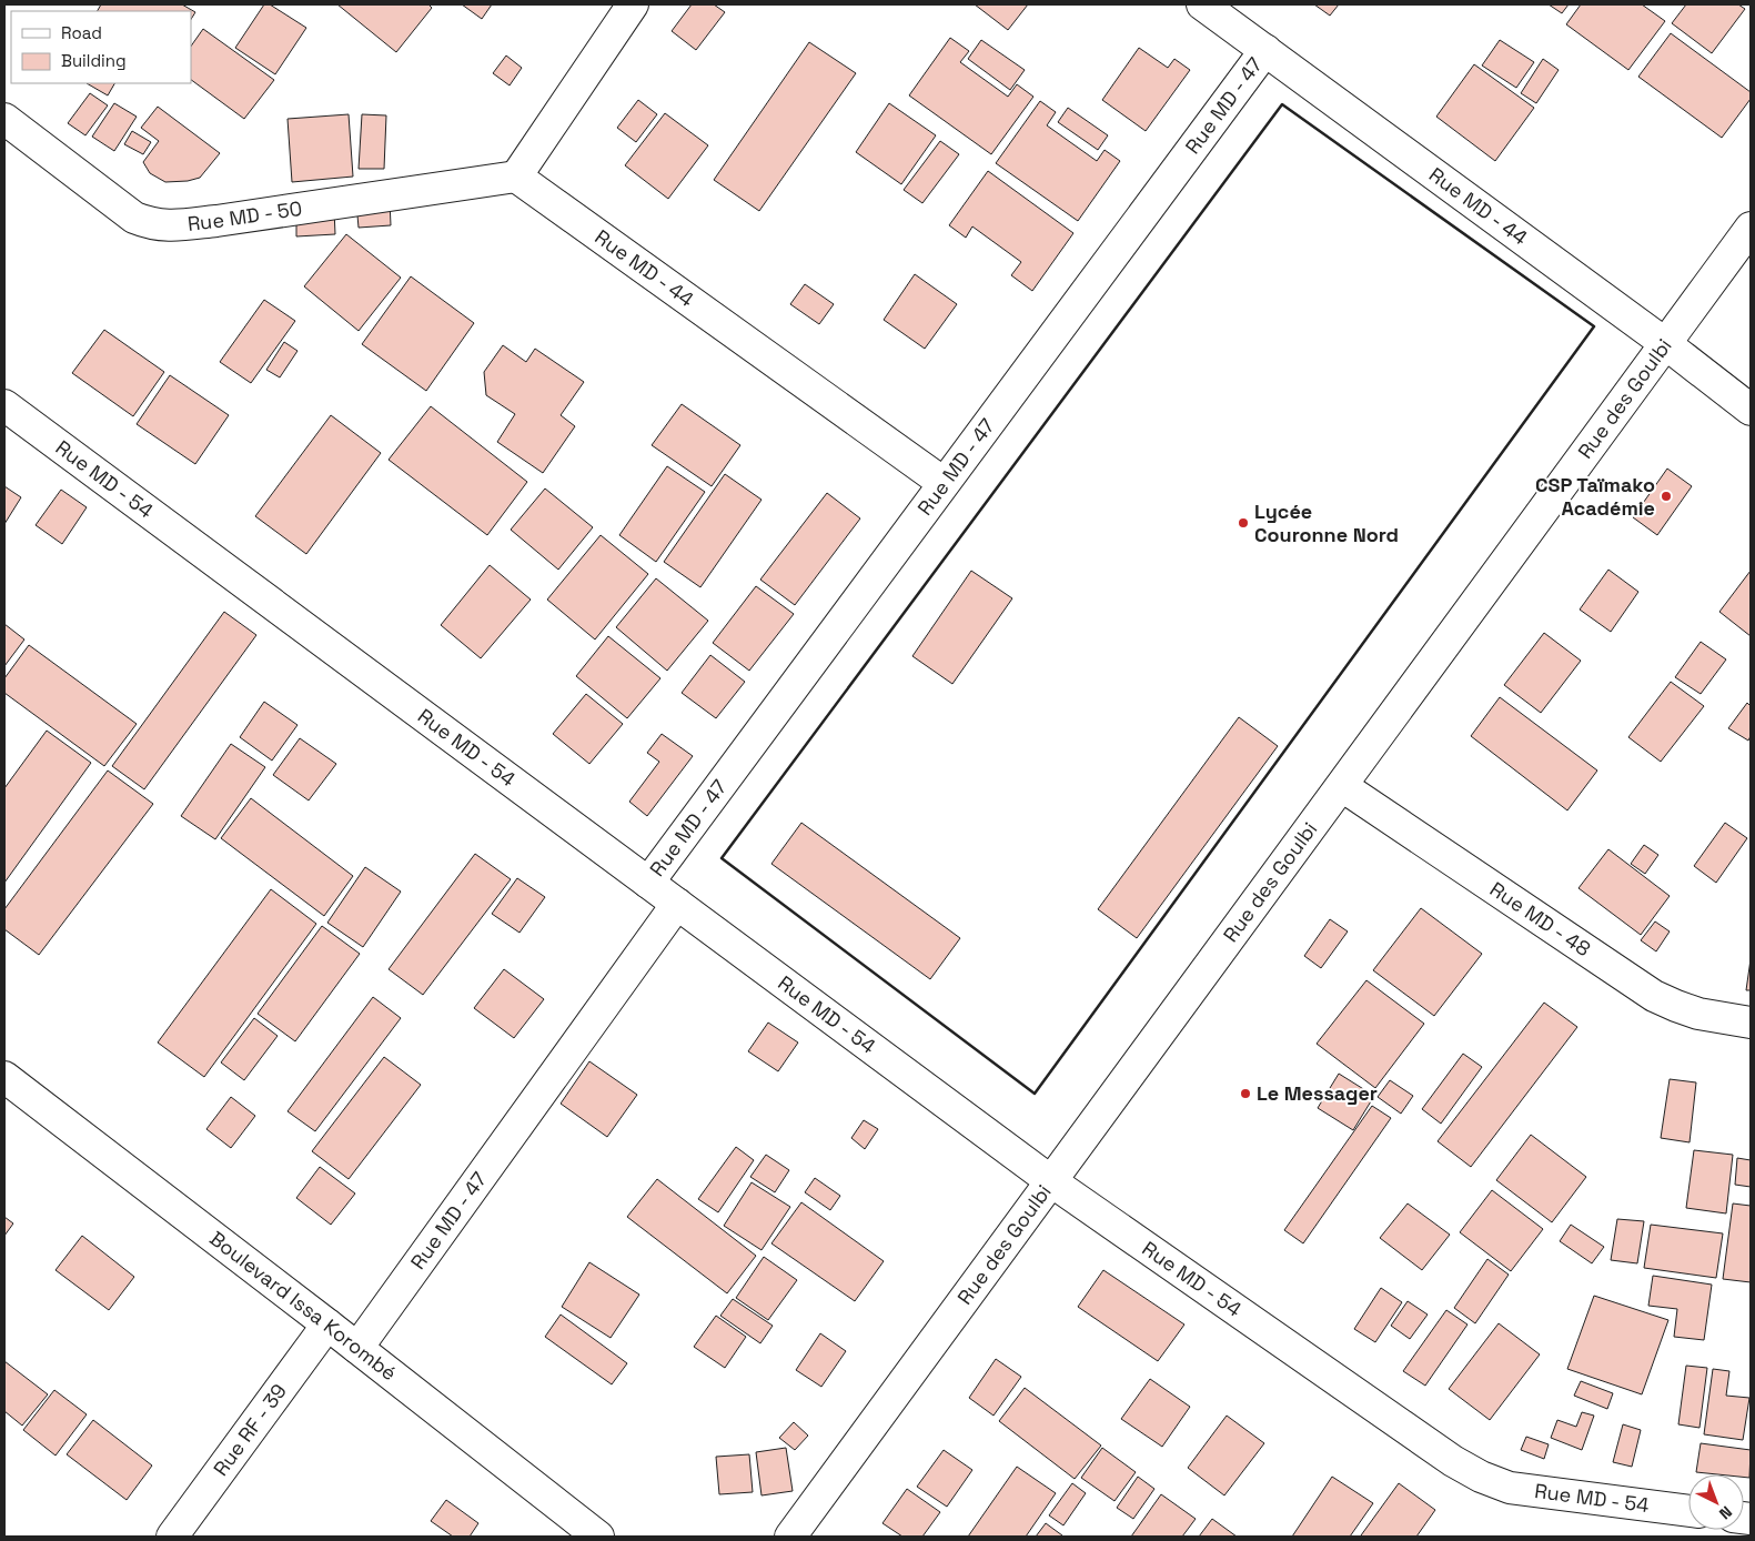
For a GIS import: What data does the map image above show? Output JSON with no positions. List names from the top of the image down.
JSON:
{
  "streets": {
    "street": [
      "Rue MD - 47",
      "Rue MD - 44",
      "Rue MD - 50",
      "Rue des Goulbi",
      "Rue MD - 54",
      "Rue MD - 48",
      "Boulevard Issa Korombé",
      "Rue RF - 39"
    ]
  },
  "crossings": [
    ["Rue MD - 47", "Rue MD - 44"],
    ["Rue MD - 47", "Rue MD - 54"],
    ["Rue MD - 47", "Boulevard Issa Korombé"],
    ["Rue MD - 44", "Rue MD - 50"],
    ["Rue MD - 44", "Rue des Goulbi"],
    ["Rue des Goulbi", "Rue MD - 54"],
    ["Rue des Goulbi", "Rue MD - 48"],
    ["Boulevard Issa Korombé", "Rue RF - 39"]
  ],
  "places": ["CSP Taïmako Académie", "Lycée Couronne Nord", "Le Messager"],
  "legend": ["Road", "Building"],
  "north": "bottom right"
}
